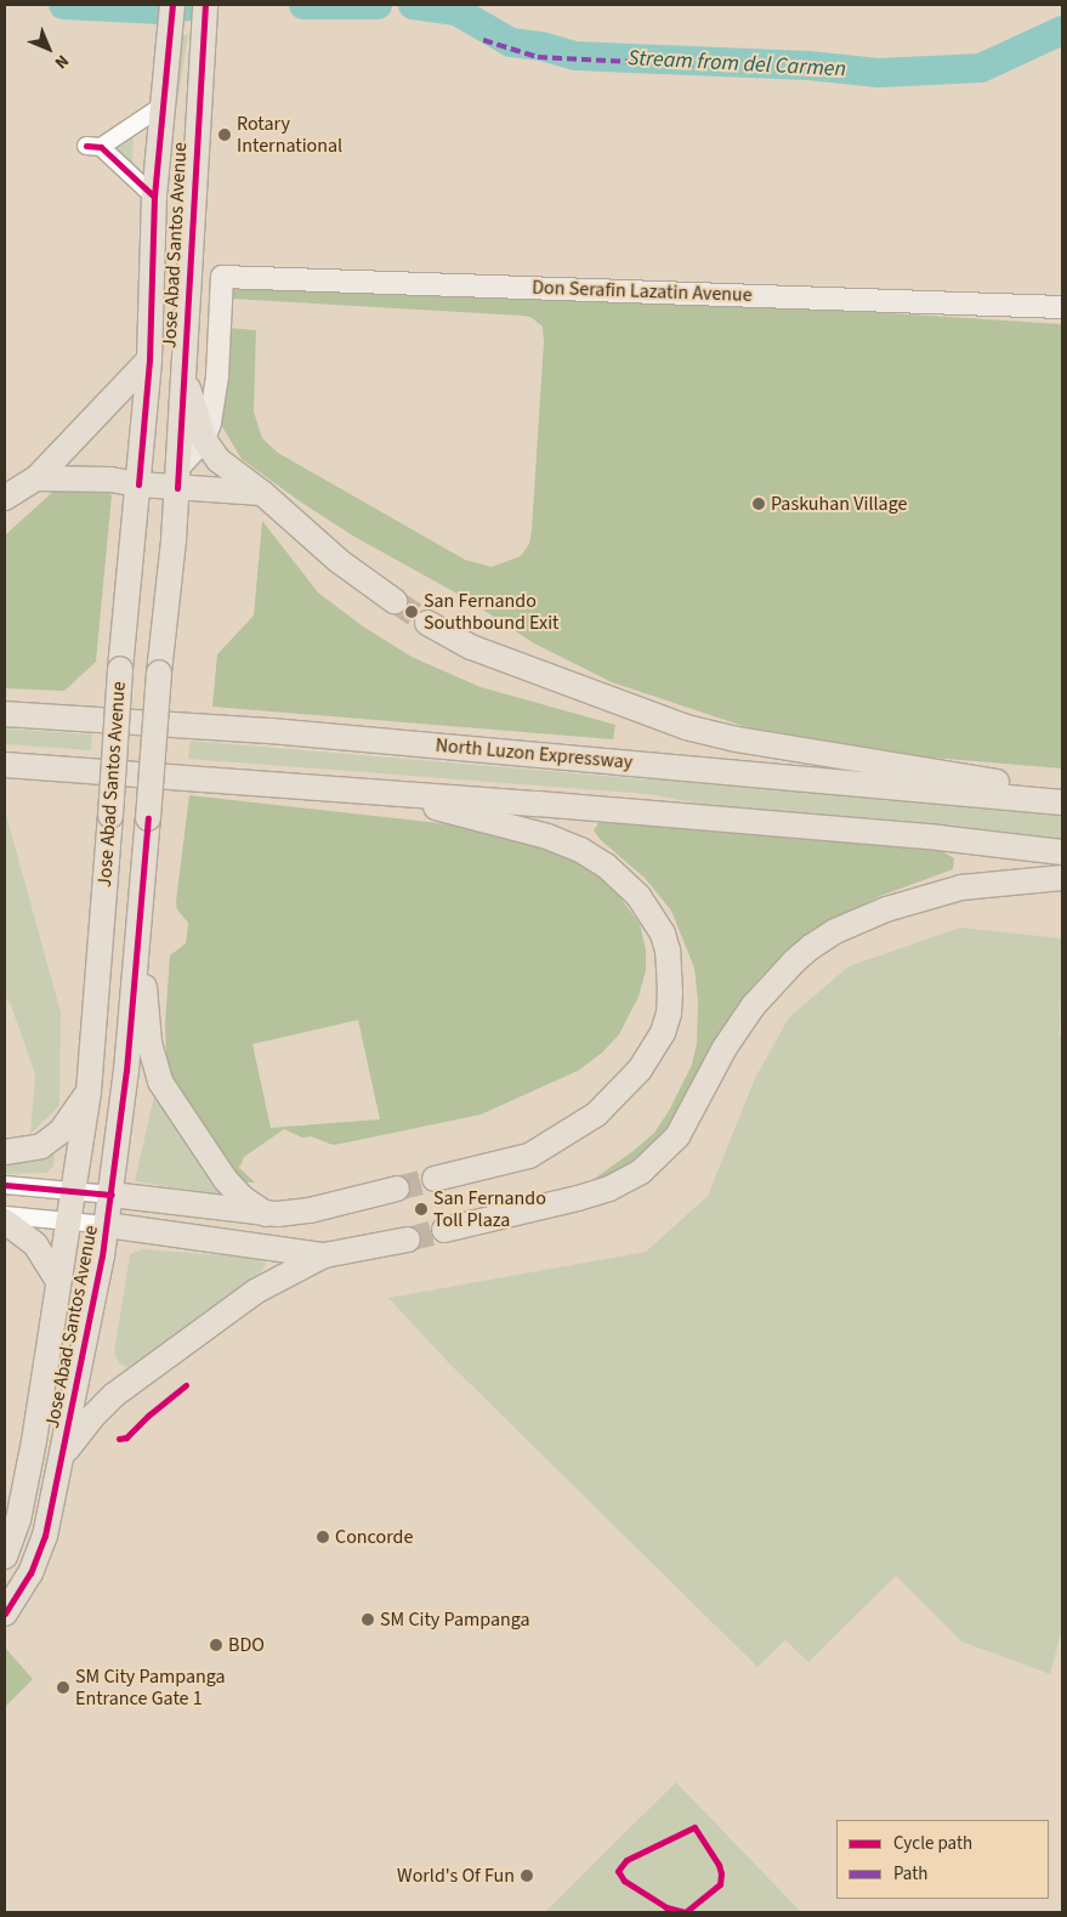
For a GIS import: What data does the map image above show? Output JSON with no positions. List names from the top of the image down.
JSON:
{
  "streets": {
    "highway": ["Jose Abad Santos Avenue", "North Luzon Expressway"],
    "main road": ["Don Serafin Lazatin Avenue"]
  },
  "water": ["Stream from del Carmen"],
  "places": [
    "Rotary International",
    "Paskuhan Village",
    "San Fernando Southbound Exit",
    "San Fernando Toll Plaza",
    "Concorde",
    "SM City Pampanga",
    "BDO",
    "SM City Pampanga Entrance Gate 1",
    "World's Of Fun"
  ],
  "legend": ["Cycle path", "Path"],
  "north": "bottom right"
}
